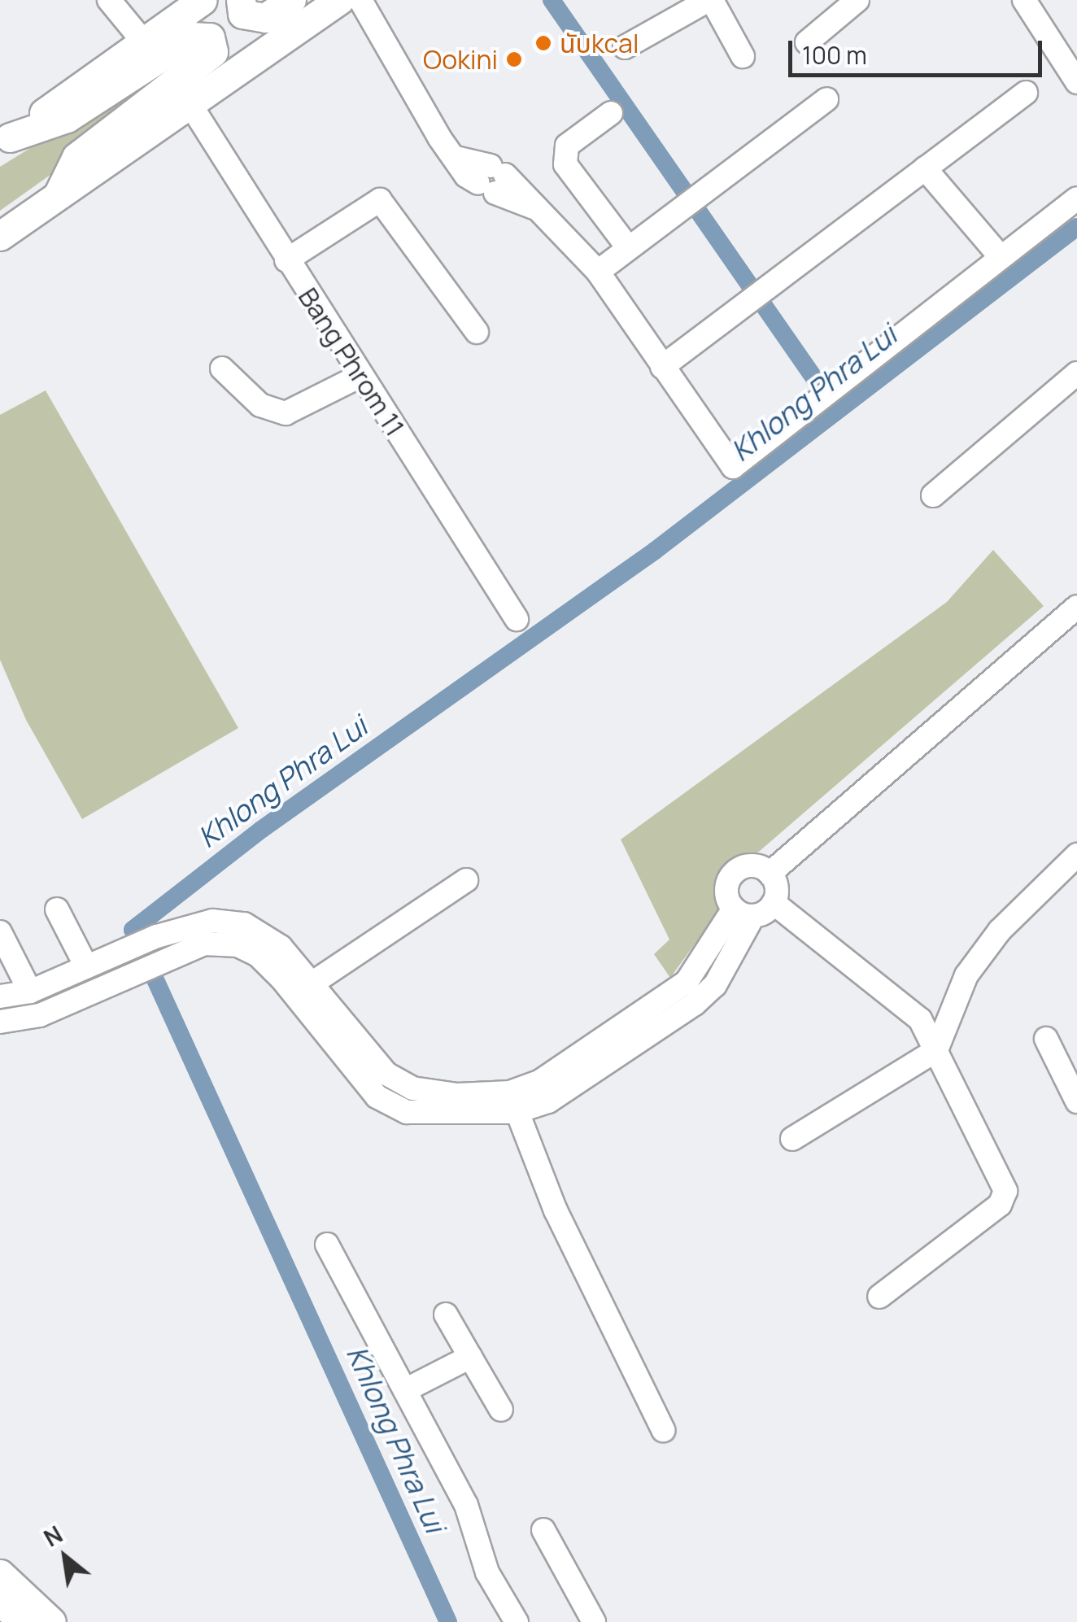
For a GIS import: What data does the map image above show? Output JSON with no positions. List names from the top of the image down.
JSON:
{
  "streets": {
    "street": ["Bang Phrom 11"]
  },
  "water": ["Khlong Phra Lui"],
  "places": ["นับkcal", "Ookini"],
  "scale_bar": "100 m",
  "north": "top left"
}
